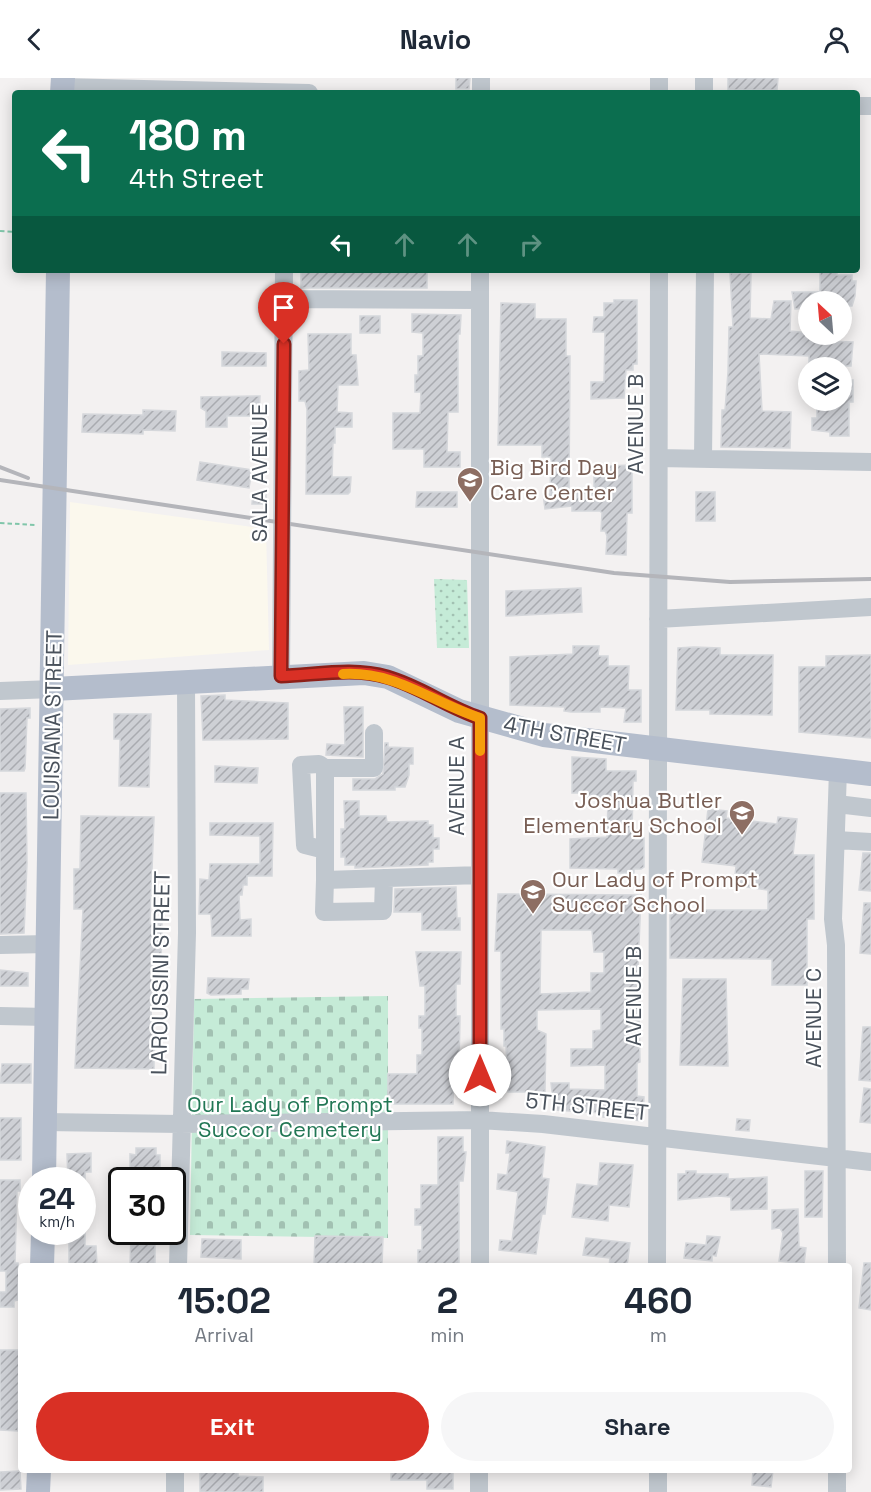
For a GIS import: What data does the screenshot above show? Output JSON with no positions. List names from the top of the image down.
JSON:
{
  "streets": {
    "main road": ["LOUISIANA STREET", "4TH STREET"],
    "street": [
      "AVENUE B",
      "SALA AVENUE",
      "AVENUE A",
      "LAROUSSINI STREET",
      "AVENUE C",
      "5TH STREET"
    ]
  },
  "crossings": [
    ["AVENUE B", "4TH STREET"],
    ["AVENUE B", "5TH STREET"],
    ["SALA AVENUE", "4TH STREET"],
    ["LOUISIANA STREET", "4TH STREET"],
    ["LOUISIANA STREET", "5TH STREET"],
    ["4TH STREET", "AVENUE A"],
    ["4TH STREET", "LAROUSSINI STREET"],
    ["4TH STREET", "AVENUE C"],
    ["AVENUE A", "5TH STREET"],
    ["LAROUSSINI STREET", "5TH STREET"],
    ["AVENUE C", "5TH STREET"]
  ],
  "parks": ["Our Lady of Prompt Succor Cemetery"],
  "places": {
    "school or university": ["Big Bird Day Care Center", "Joshua Butler Elementary School", "Our Lady of Prompt Succor School"]
  },
  "north": "top left",
  "page": {
    "header": "Navio",
    "turn": ["180 m", "4th Street"],
    "speed": "24 km/h",
    "limit": "30",
    "eta": [
      "15:02",
      "Arrival",
      "2",
      "min",
      "460",
      "m"
    ],
    "buttons": ["Exit", "Share"]
  }
}
